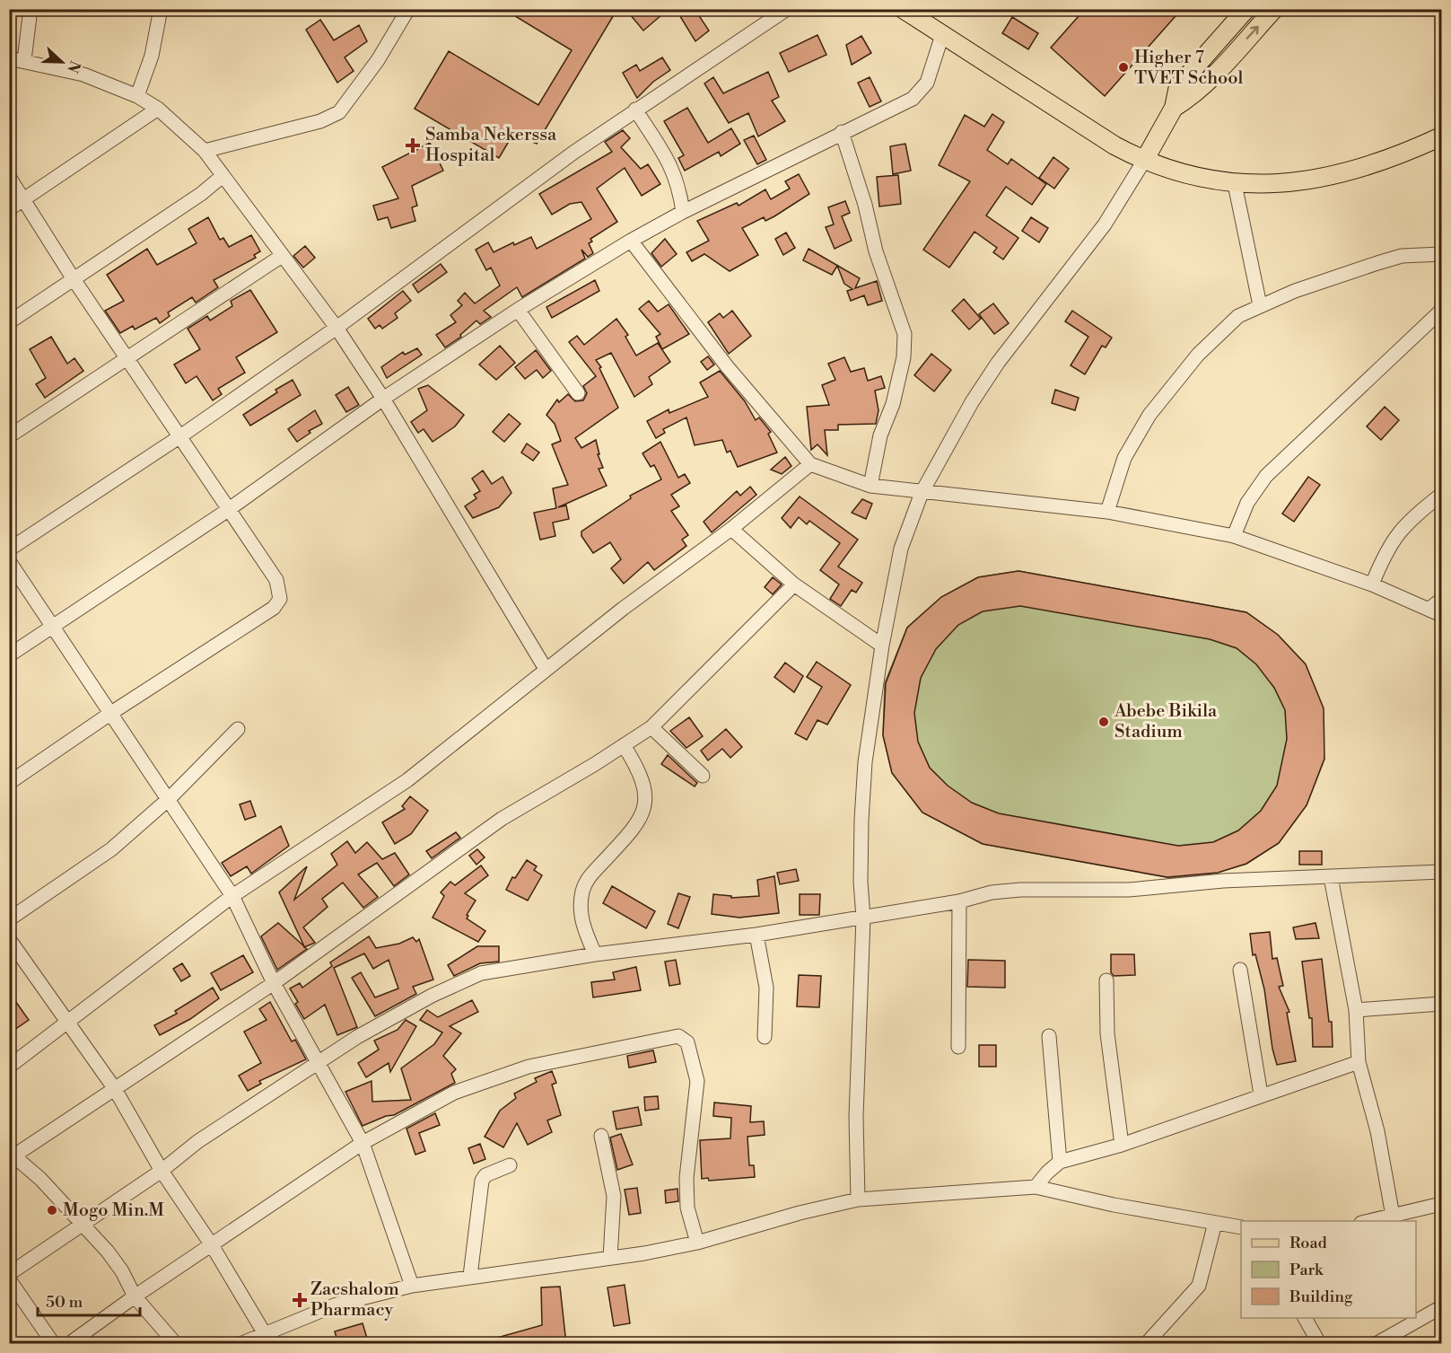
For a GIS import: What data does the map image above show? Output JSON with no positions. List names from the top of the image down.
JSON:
{
  "places": {
    "other": ["Higher 7 TVET School", "Abebe Bikila Stadium", "Mogo Min.M"],
    "health": ["Samba Nekerssa Hospital", "Zacshalom Pharmacy"]
  },
  "legend": ["Road", "Park", "Building"],
  "scale_bar": "50 m",
  "north": "right"
}
